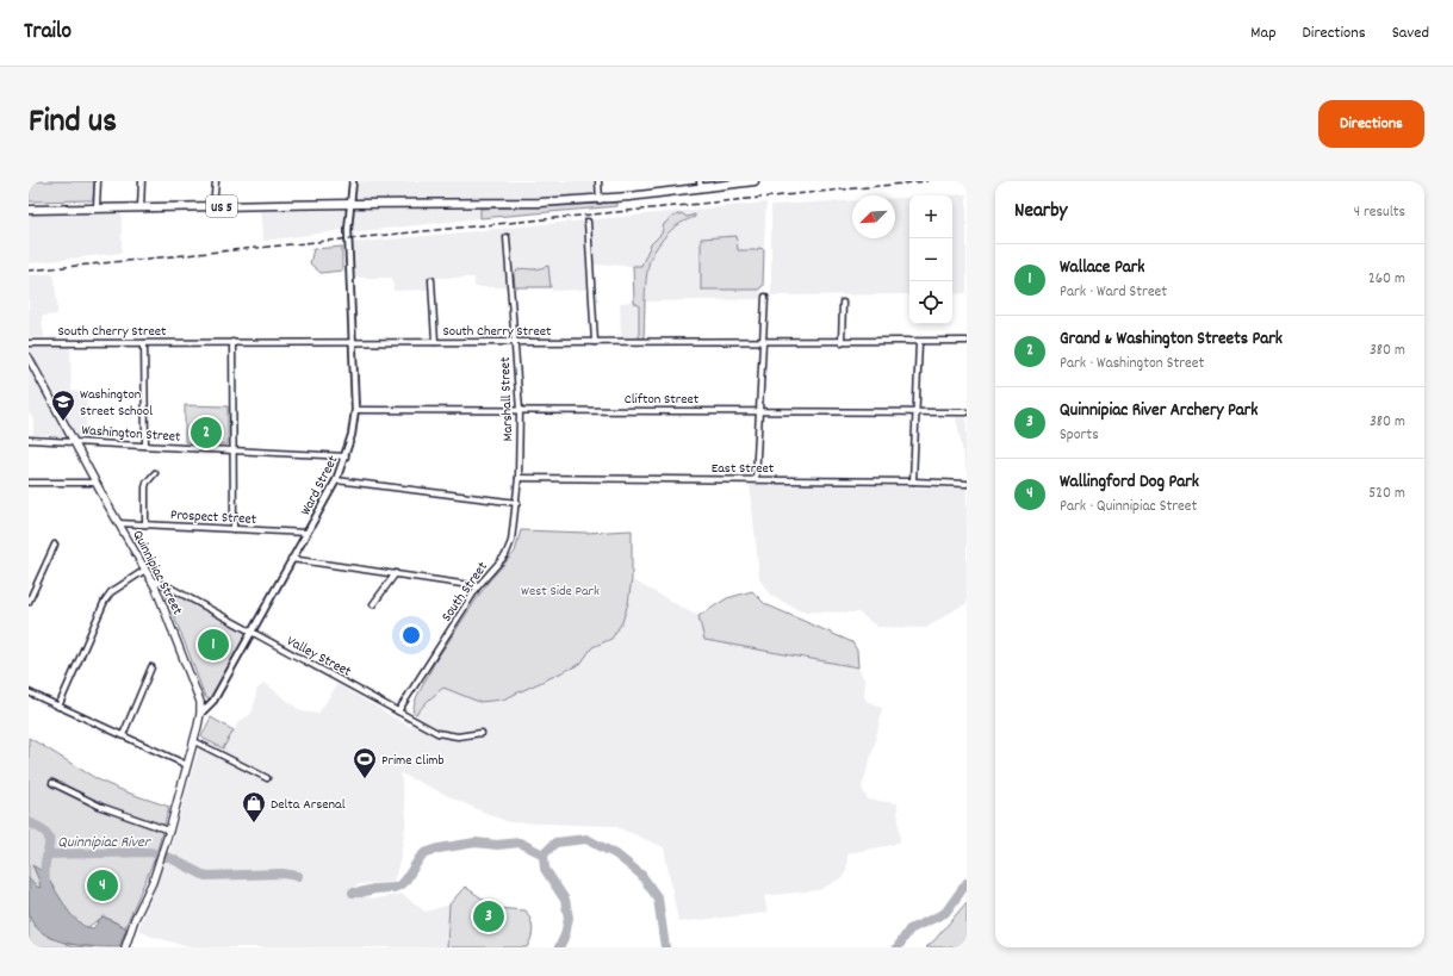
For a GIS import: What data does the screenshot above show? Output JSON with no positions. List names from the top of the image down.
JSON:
{
  "streets": {
    "main road": ["US 5", "Quinnipiac Street"],
    "street": [
      "South Cherry Street",
      "Clifton Street",
      "Marshall Street",
      "Washington Street",
      "East Street",
      "Ward Street",
      "Prospect Street",
      "South Street",
      "Valley Street"
    ]
  },
  "crossings": [
    ["US 5", "Ward Street"],
    ["South Cherry Street", "Marshall Street"],
    ["South Cherry Street", "Ward Street"],
    ["Clifton Street", "Marshall Street"],
    ["Clifton Street", "Ward Street"],
    ["Marshall Street", "East Street"],
    ["Marshall Street", "South Street"],
    ["Washington Street", "Ward Street"],
    ["Washington Street", "Quinnipiac Street"],
    ["Ward Street", "Prospect Street"],
    ["Ward Street", "Quinnipiac Street"],
    ["Ward Street", "Valley Street"],
    ["Prospect Street", "Quinnipiac Street"],
    ["Quinnipiac Street", "Valley Street"],
    ["South Street", "Valley Street"]
  ],
  "water": ["Quinnipiac River"],
  "parks": ["West Side Park"],
  "places": {
    "school or university": ["Washington Street School"],
    "sports": ["Prime Climb"],
    "shop": ["Delta Arsenal"]
  },
  "north": "bottom left",
  "page": {
    "header": "Trailo",
    "nav": ["Map", "Directions", "Saved"],
    "title": "Find us",
    "buttons": "Directions",
    "heading": ["Nearby", "4 results"],
    "map_buttons": ["+", "−"],
    "list": [
      {
        "mark": "1",
        "name": "Wallace Park",
        "note": "Park · Ward Street",
        "value": "260 m"
      },
      {
        "mark": "2",
        "name": "Grand & Washington Streets Park",
        "note": "Park · Washington Street",
        "value": "380 m"
      },
      {
        "mark": "3",
        "name": "Quinnipiac River Archery Park",
        "note": "Sports",
        "value": "380 m"
      },
      {
        "mark": "4",
        "name": "Wallingford Dog Park",
        "note": "Park · Quinnipiac Street",
        "value": "520 m"
      }
    ],
    "pins": [
      "2",
      "1",
      "4",
      "3"
    ]
  }
}
